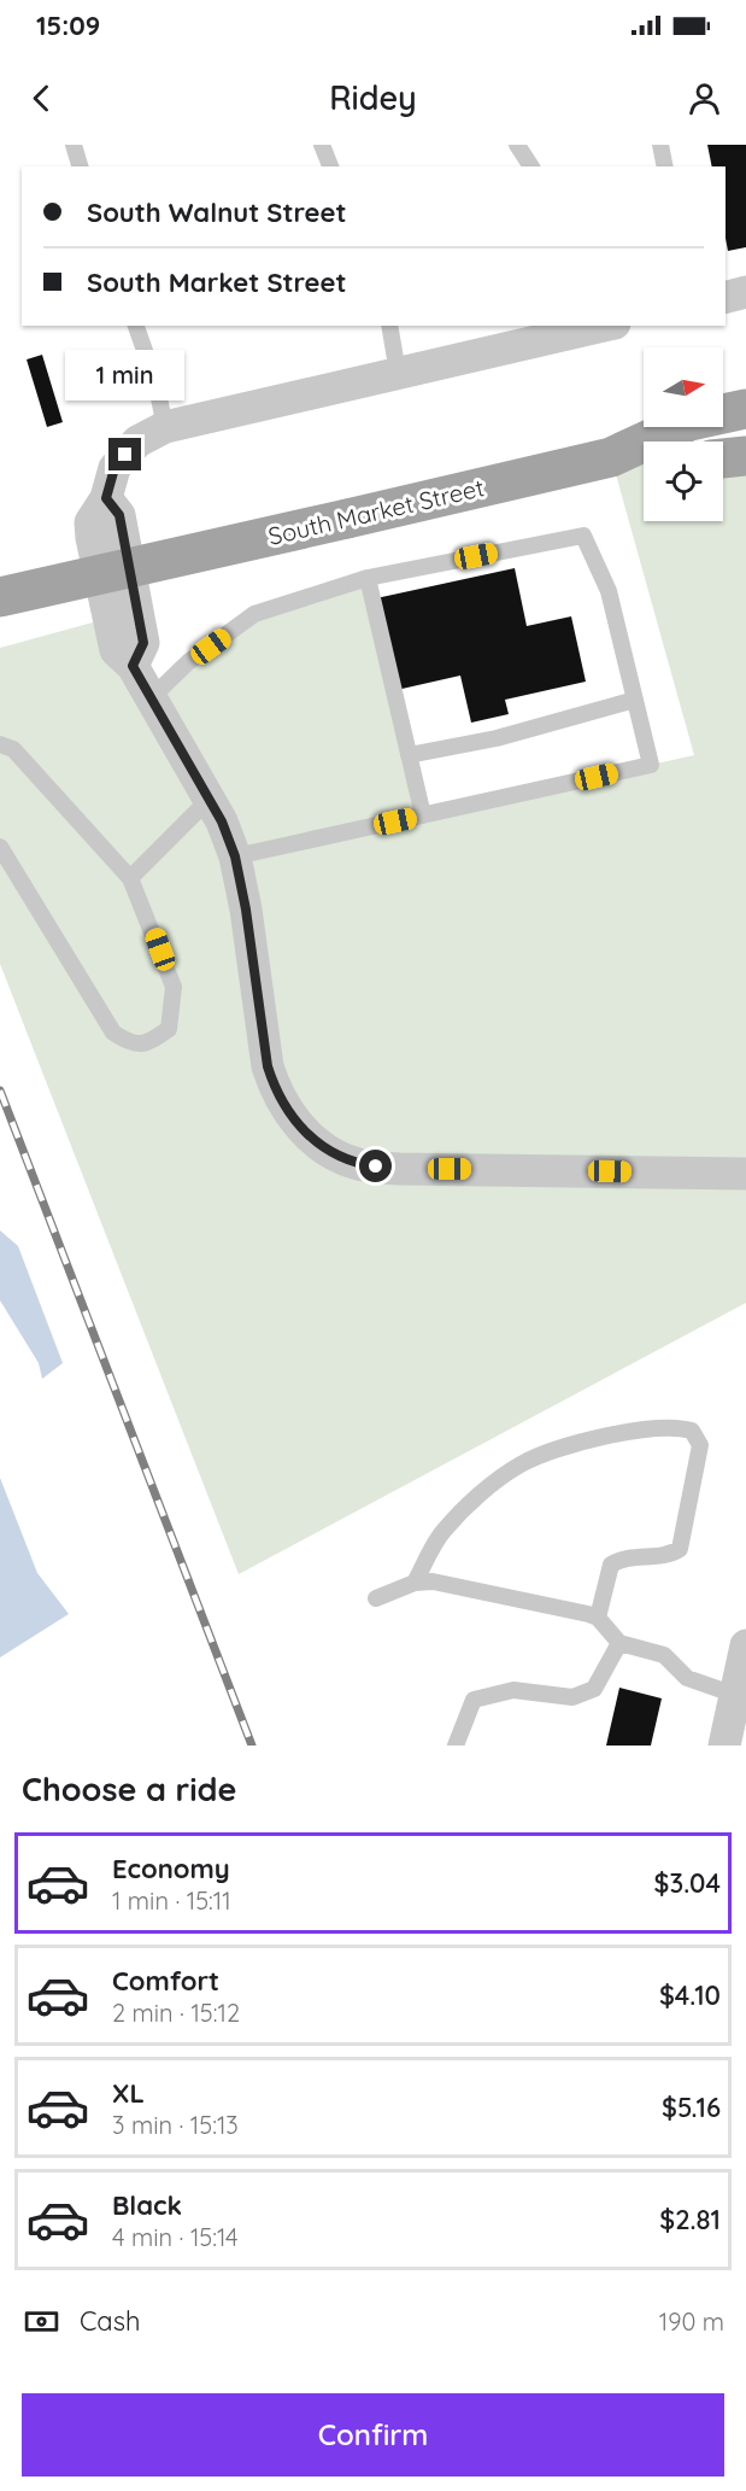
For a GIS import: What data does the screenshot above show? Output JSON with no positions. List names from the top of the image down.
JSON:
{
  "streets": {
    "main road": ["South Market Street"]
  },
  "north": "right",
  "page": {
    "status": "15:09",
    "header": "Ridey",
    "banner": ["South Walnut Street", "South Market Street"],
    "bubble": "1 min",
    "heading": "Choose a ride",
    "list": [
      {
        "name": "Economy",
        "note": "1 min · 15:11",
        "value": "$3.04"
      },
      {
        "name": "Comfort",
        "note": "2 min · 15:12",
        "value": "$4.10"
      },
      {
        "name": "XL",
        "note": "3 min · 15:13",
        "value": "$5.16"
      },
      {
        "name": "Black",
        "note": "4 min · 15:14",
        "value": "$2.81"
      }
    ],
    "pay": ["Cash", "190 m"],
    "buttons": "Confirm"
  }
}
